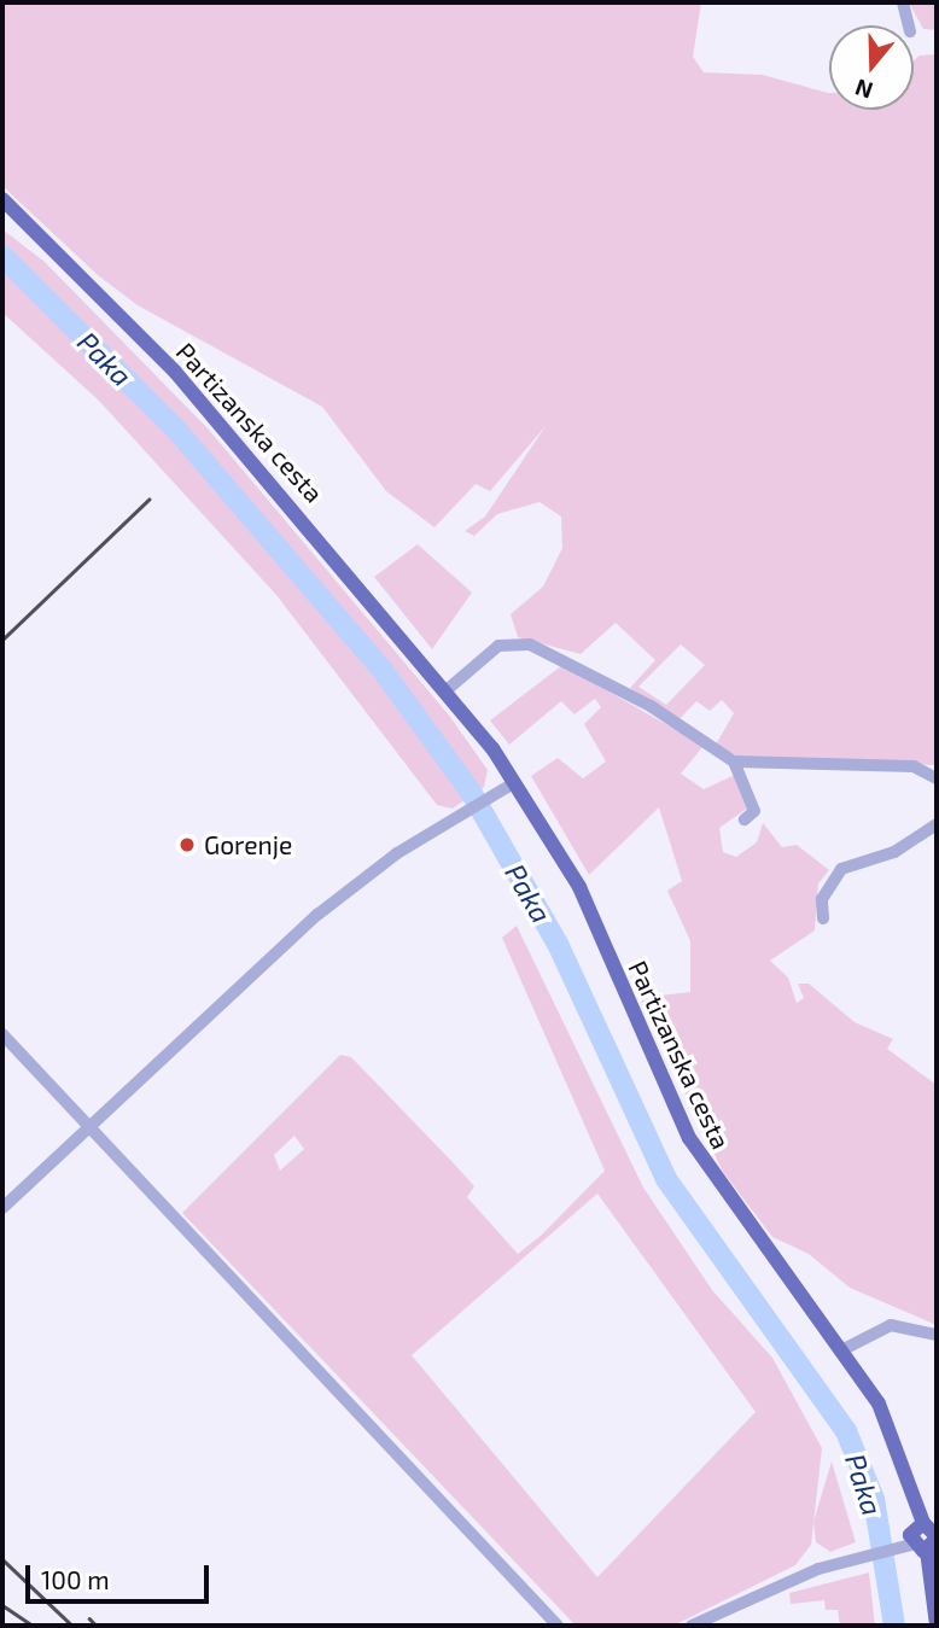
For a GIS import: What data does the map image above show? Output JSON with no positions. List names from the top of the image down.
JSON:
{
  "streets": {
    "main road": ["Partizanska cesta"]
  },
  "water": ["Paka"],
  "places": ["Gorenje"],
  "scale_bar": "100 m",
  "north": "bottom"
}
